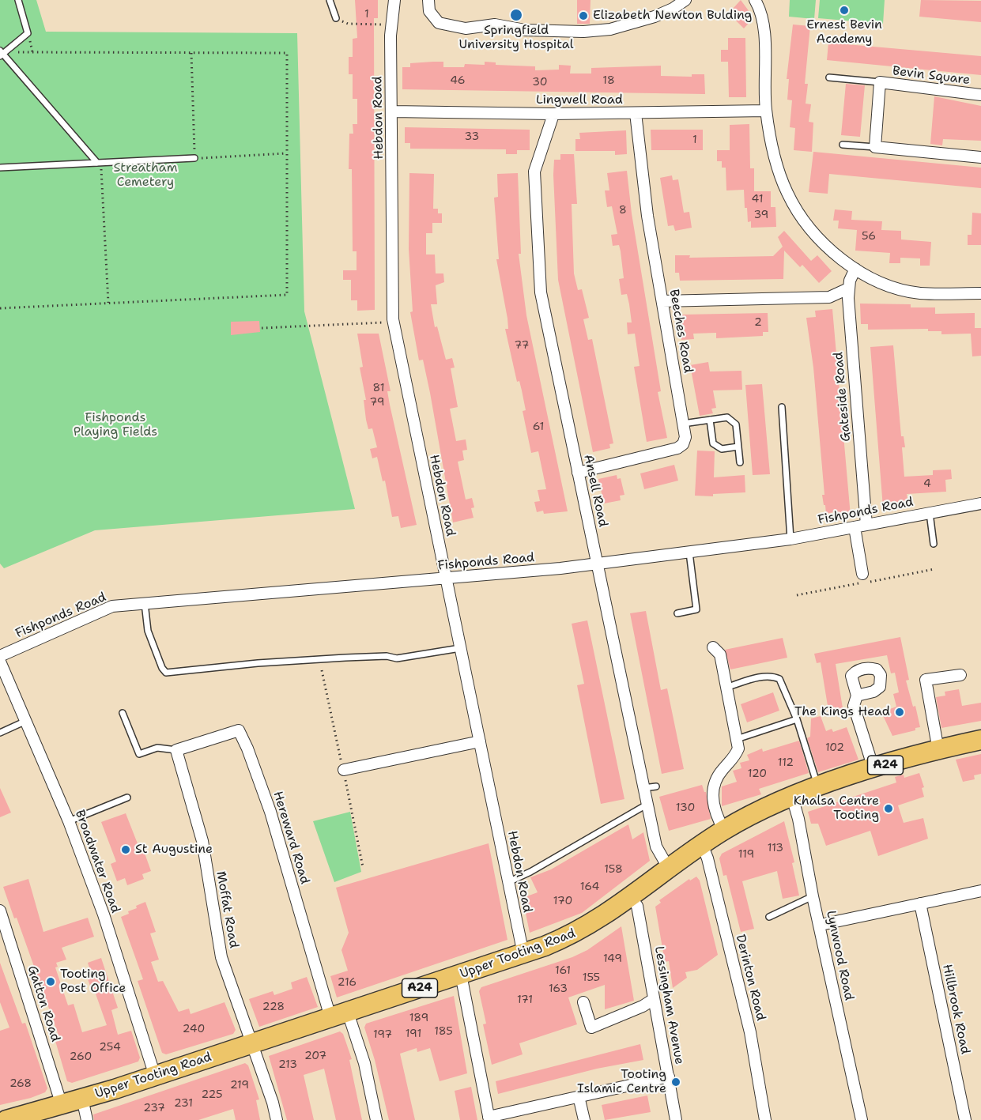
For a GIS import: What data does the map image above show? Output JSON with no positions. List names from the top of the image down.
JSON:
{
  "streets": {
    "highway": ["A24", "Upper Tooting Road"],
    "street": [
      "Bevin Square",
      "Lingwell Road",
      "Hebdon Road",
      "Beeches Road",
      "Gateside Road",
      "Ansell Road",
      "Fishponds Road",
      "Hereward Road",
      "Broadwater Road",
      "Moffat Road",
      "Lynwood Road",
      "Derinton Road",
      "Gatton Road",
      "Lessingham Avenue",
      "Hillbrook Road"
    ]
  },
  "crossings": [
    ["Lingwell Road", "Hebdon Road"],
    ["Lingwell Road", "Beeches Road"],
    ["Lingwell Road", "Ansell Road"],
    ["Hebdon Road", "Fishponds Road"],
    ["Hebdon Road", "Upper Tooting Road"],
    ["Beeches Road", "Ansell Road"],
    ["Gateside Road", "Fishponds Road"],
    ["Ansell Road", "Fishponds Road"],
    ["Ansell Road", "Upper Tooting Road"],
    ["A24", "Upper Tooting Road"],
    ["A24", "Gatton Road"],
    ["Hereward Road", "Moffat Road"],
    ["Hereward Road", "Upper Tooting Road"],
    ["Broadwater Road", "Upper Tooting Road"],
    ["Moffat Road", "Upper Tooting Road"],
    ["Upper Tooting Road", "Lynwood Road"],
    ["Upper Tooting Road", "Derinton Road"],
    ["Upper Tooting Road", "Lessingham Avenue"]
  ],
  "parks": ["Streatham Cemetery", "Fishponds Playing Fields"],
  "places": [
    "Ernest Bevin Academy",
    "Springfield University Hospital",
    "Elizabeth Newton Bulding",
    "The Kings Head",
    "Khalsa Centre Tooting",
    "St Augustine",
    "Tooting Post Office",
    "Tooting Islamic Centre"
  ],
  "house_numbers": [
    "1",
    "46",
    "18",
    "30",
    "33",
    "1",
    "41",
    "8",
    "39",
    "56",
    "2",
    "77",
    "81",
    "79",
    "61",
    "4",
    "102",
    "112",
    "120",
    "130",
    "113",
    "119",
    "158",
    "164",
    "170",
    "149",
    "161",
    "155",
    "216",
    "163",
    "171",
    "228",
    "189",
    "240",
    "185",
    "191",
    "197",
    "254",
    "207",
    "260",
    "213",
    "268",
    "219",
    "225",
    "231",
    "237"
  ]
}
